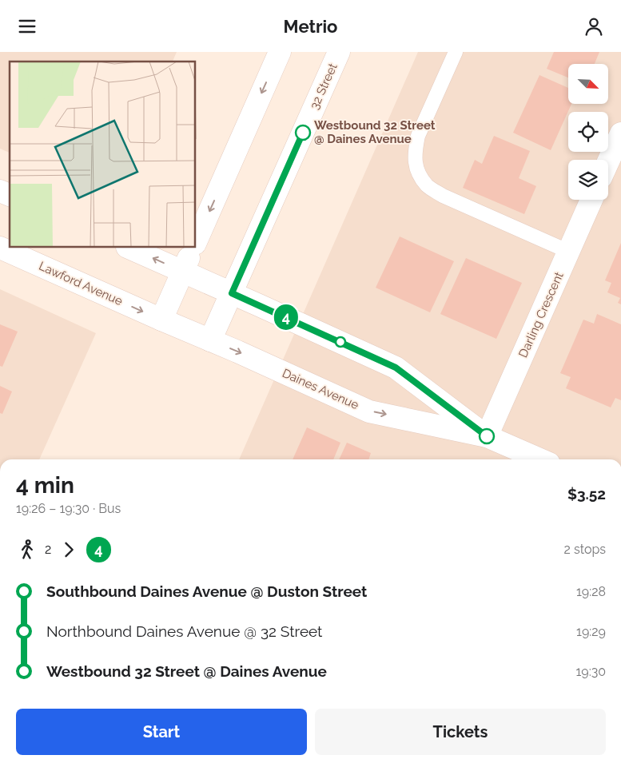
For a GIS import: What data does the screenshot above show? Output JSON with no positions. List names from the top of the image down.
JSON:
{
  "streets": {
    "street": [
      "32 Street",
      "Lawford Avenue",
      "Darling Crescent",
      "Daines Avenue"
    ]
  },
  "crossings": [
    ["32 Street", "Daines Avenue"],
    ["Lawford Avenue", "Daines Avenue"],
    ["Darling Crescent", "Daines Avenue"]
  ],
  "places": ["Westbound 32 Street @ Daines Avenue"],
  "lines": ["bus line 4"],
  "north": "bottom right",
  "page": {
    "header": "Metrio",
    "on_map": "4",
    "heading": ["4 min", "19:26 – 19:30 · Bus", "$3.52"],
    "legs": ["2", "4", "2 stops"],
    "list": [
      {
        "name": "Southbound Daines Avenue @ Duston Street",
        "value": "19:28"
      },
      {
        "name": "Northbound Daines Avenue @ 32 Street",
        "value": "19:29"
      },
      {
        "name": "Westbound 32 Street @ Daines Avenue",
        "value": "19:30"
      }
    ],
    "buttons": ["Start", "Tickets"]
  }
}
